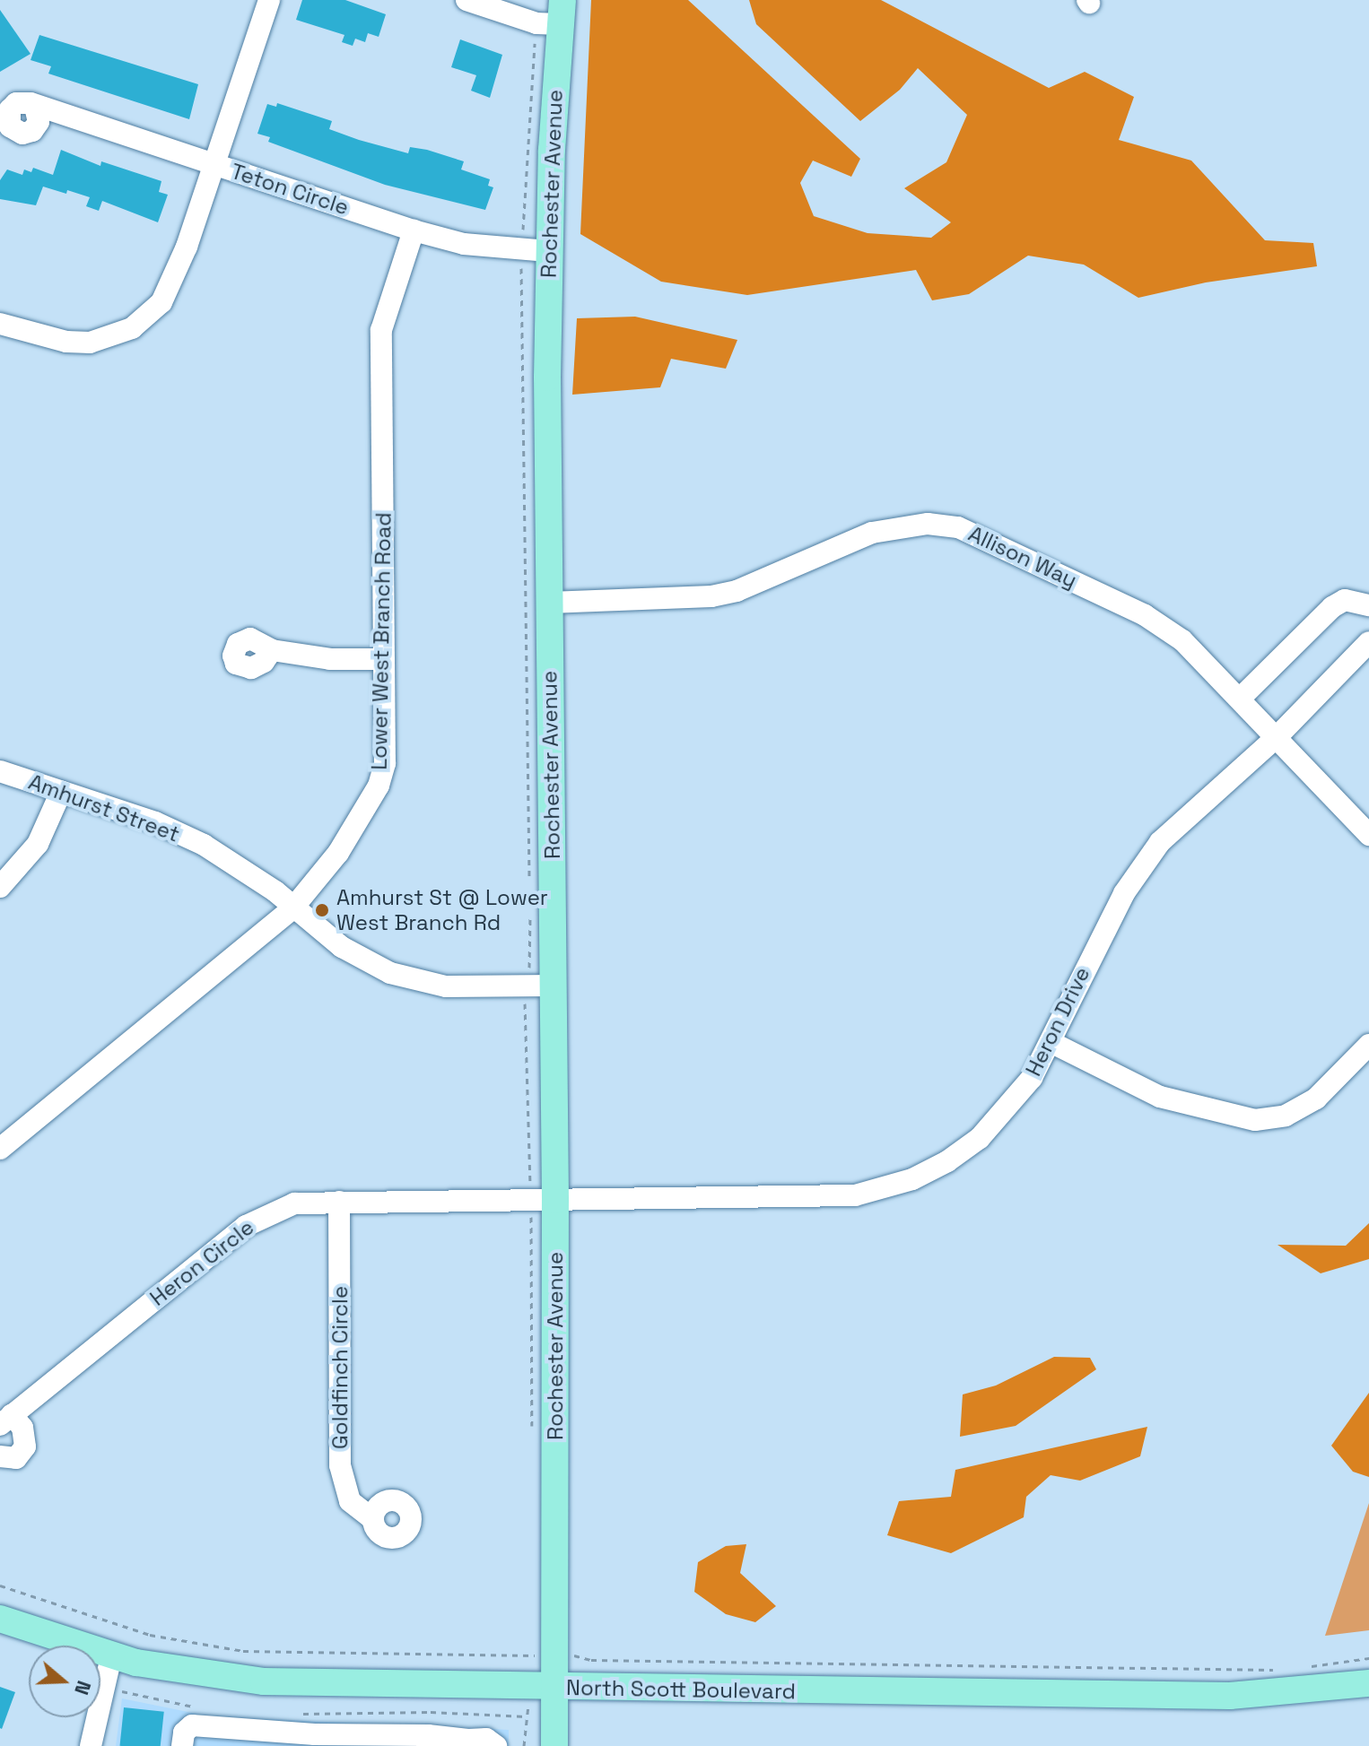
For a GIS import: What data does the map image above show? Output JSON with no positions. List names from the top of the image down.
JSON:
{
  "streets": {
    "main road": ["Rochester Avenue", "North Scott Boulevard"],
    "street": [
      "Teton Circle",
      "Allison Way",
      "Lower West Branch Road",
      "Amhurst Street",
      "Heron Drive",
      "Heron Circle",
      "Goldfinch Circle"
    ]
  },
  "crossings": [
    ["Rochester Avenue", "Teton Circle"],
    ["Rochester Avenue", "Allison Way"],
    ["Rochester Avenue", "Amhurst Street"],
    ["Rochester Avenue", "Heron Drive"],
    ["Rochester Avenue", "Heron Circle"],
    ["Rochester Avenue", "North Scott Boulevard"],
    ["Teton Circle", "Lower West Branch Road"],
    ["Allison Way", "Heron Drive"],
    ["Lower West Branch Road", "Amhurst Street"],
    ["Heron Drive", "Heron Circle"],
    ["Heron Circle", "Goldfinch Circle"]
  ],
  "places": ["Amhurst St @ Lower West Branch Rd"],
  "north": "right"
}
